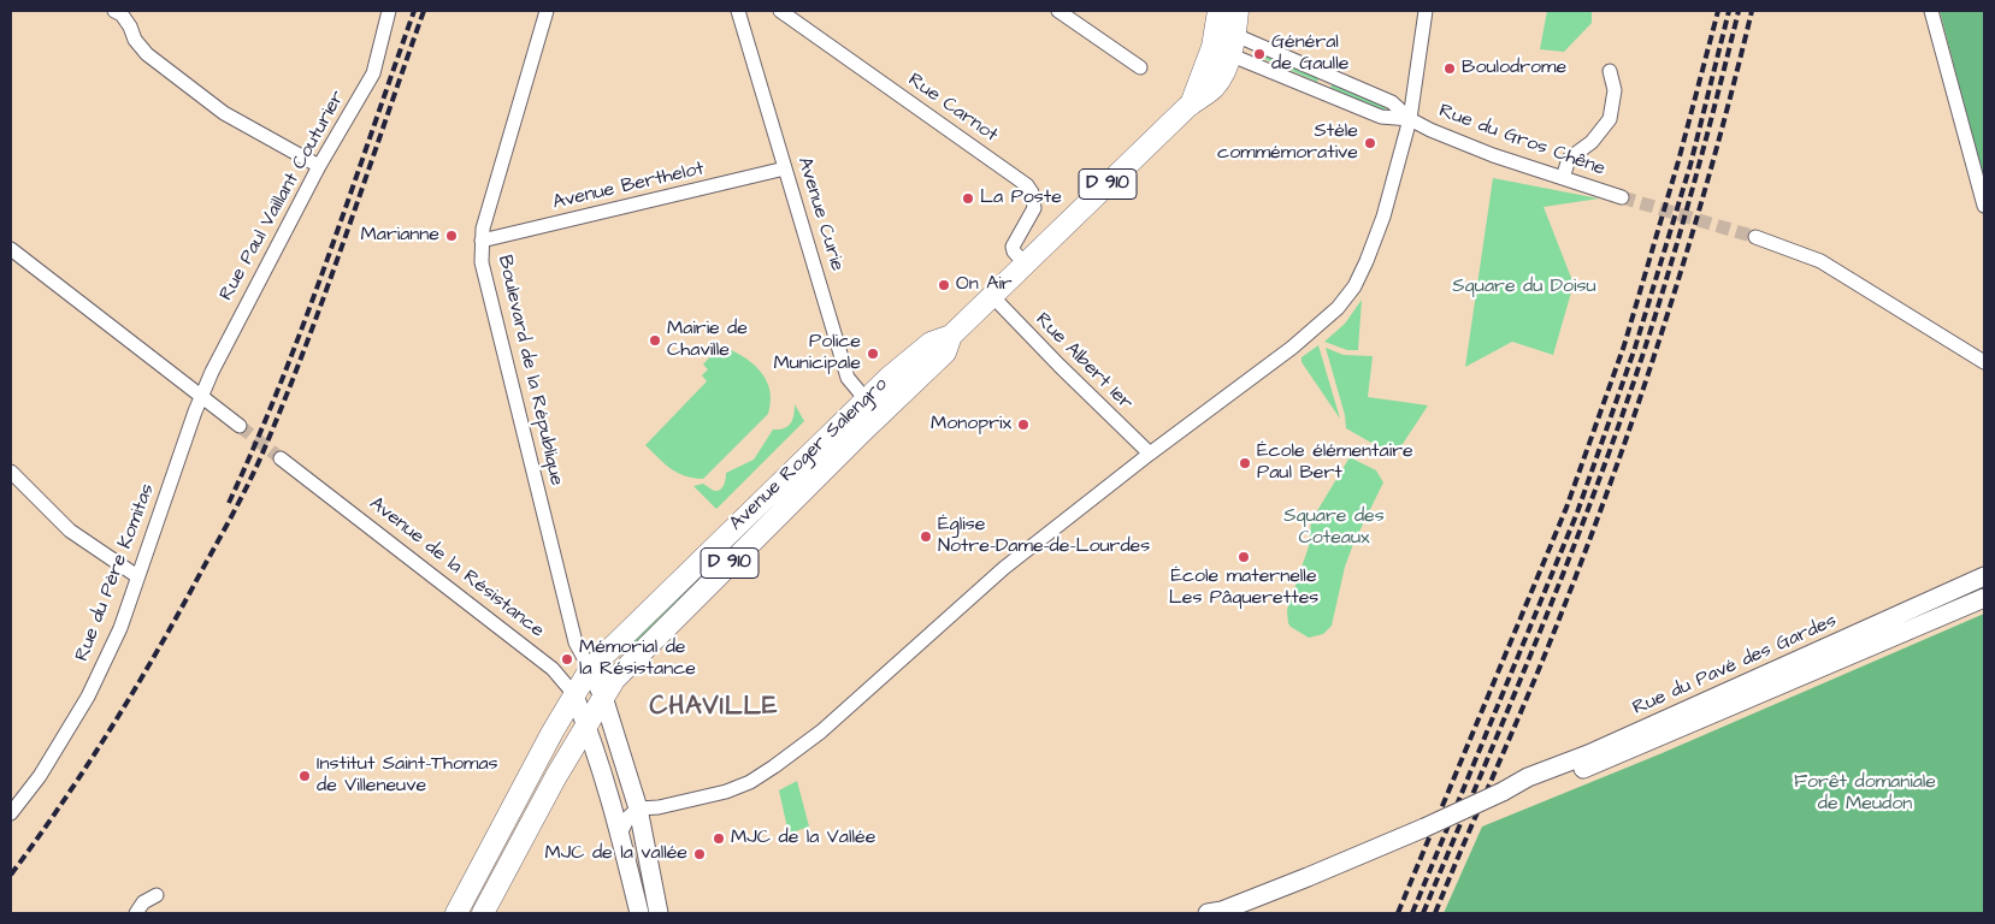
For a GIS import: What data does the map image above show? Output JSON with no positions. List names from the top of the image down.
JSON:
{
  "streets": {
    "main road": [
      "D 910",
      "Avenue Roger Salengro",
      "Avenue de la Résistance",
      "Rue du Pavé des Gardes"
    ],
    "street": [
      "Rue Carnot",
      "Rue du Gros Chêne",
      "Avenue Berthelot",
      "Rue Paul Vaillant Couturier",
      "Avenue Curie",
      "Rue Albert 1er",
      "Boulevard de la République",
      "Rue du Père Komitas"
    ]
  },
  "crossings": [
    ["Rue Carnot", "Avenue Roger Salengro"],
    ["Avenue Berthelot", "Avenue Curie"],
    ["Avenue Berthelot", "Boulevard de la République"],
    ["Rue Paul Vaillant Couturier", "Rue du Père Komitas"],
    ["Avenue Curie", "Avenue Roger Salengro"],
    ["Rue Albert 1er", "Avenue Roger Salengro"],
    ["Boulevard de la République", "Avenue Roger Salengro"],
    ["Avenue Roger Salengro", "Avenue de la Résistance"]
  ],
  "districts": ["CHAVILLE"],
  "parks": ["Square du Doisu", "Square des Coteaux", "Forêt domaniale de Meudon"],
  "places": [
    "Général de Gaulle",
    "Boulodrome",
    "Stèle commémorative",
    "La Poste",
    "Marianne",
    "On Air",
    "Mairie de Chaville",
    "Police Municipale",
    "Monoprix",
    "École élémentaire Paul Bert",
    "Église Notre-Dame-de-Lourdes",
    "École maternelle Les Pâquerettes",
    "Mémorial de la Résistance",
    "Institut Saint-Thomas de Villeneuve",
    "MJC de la Vallée",
    "MJC de la vallée"
  ]
}
